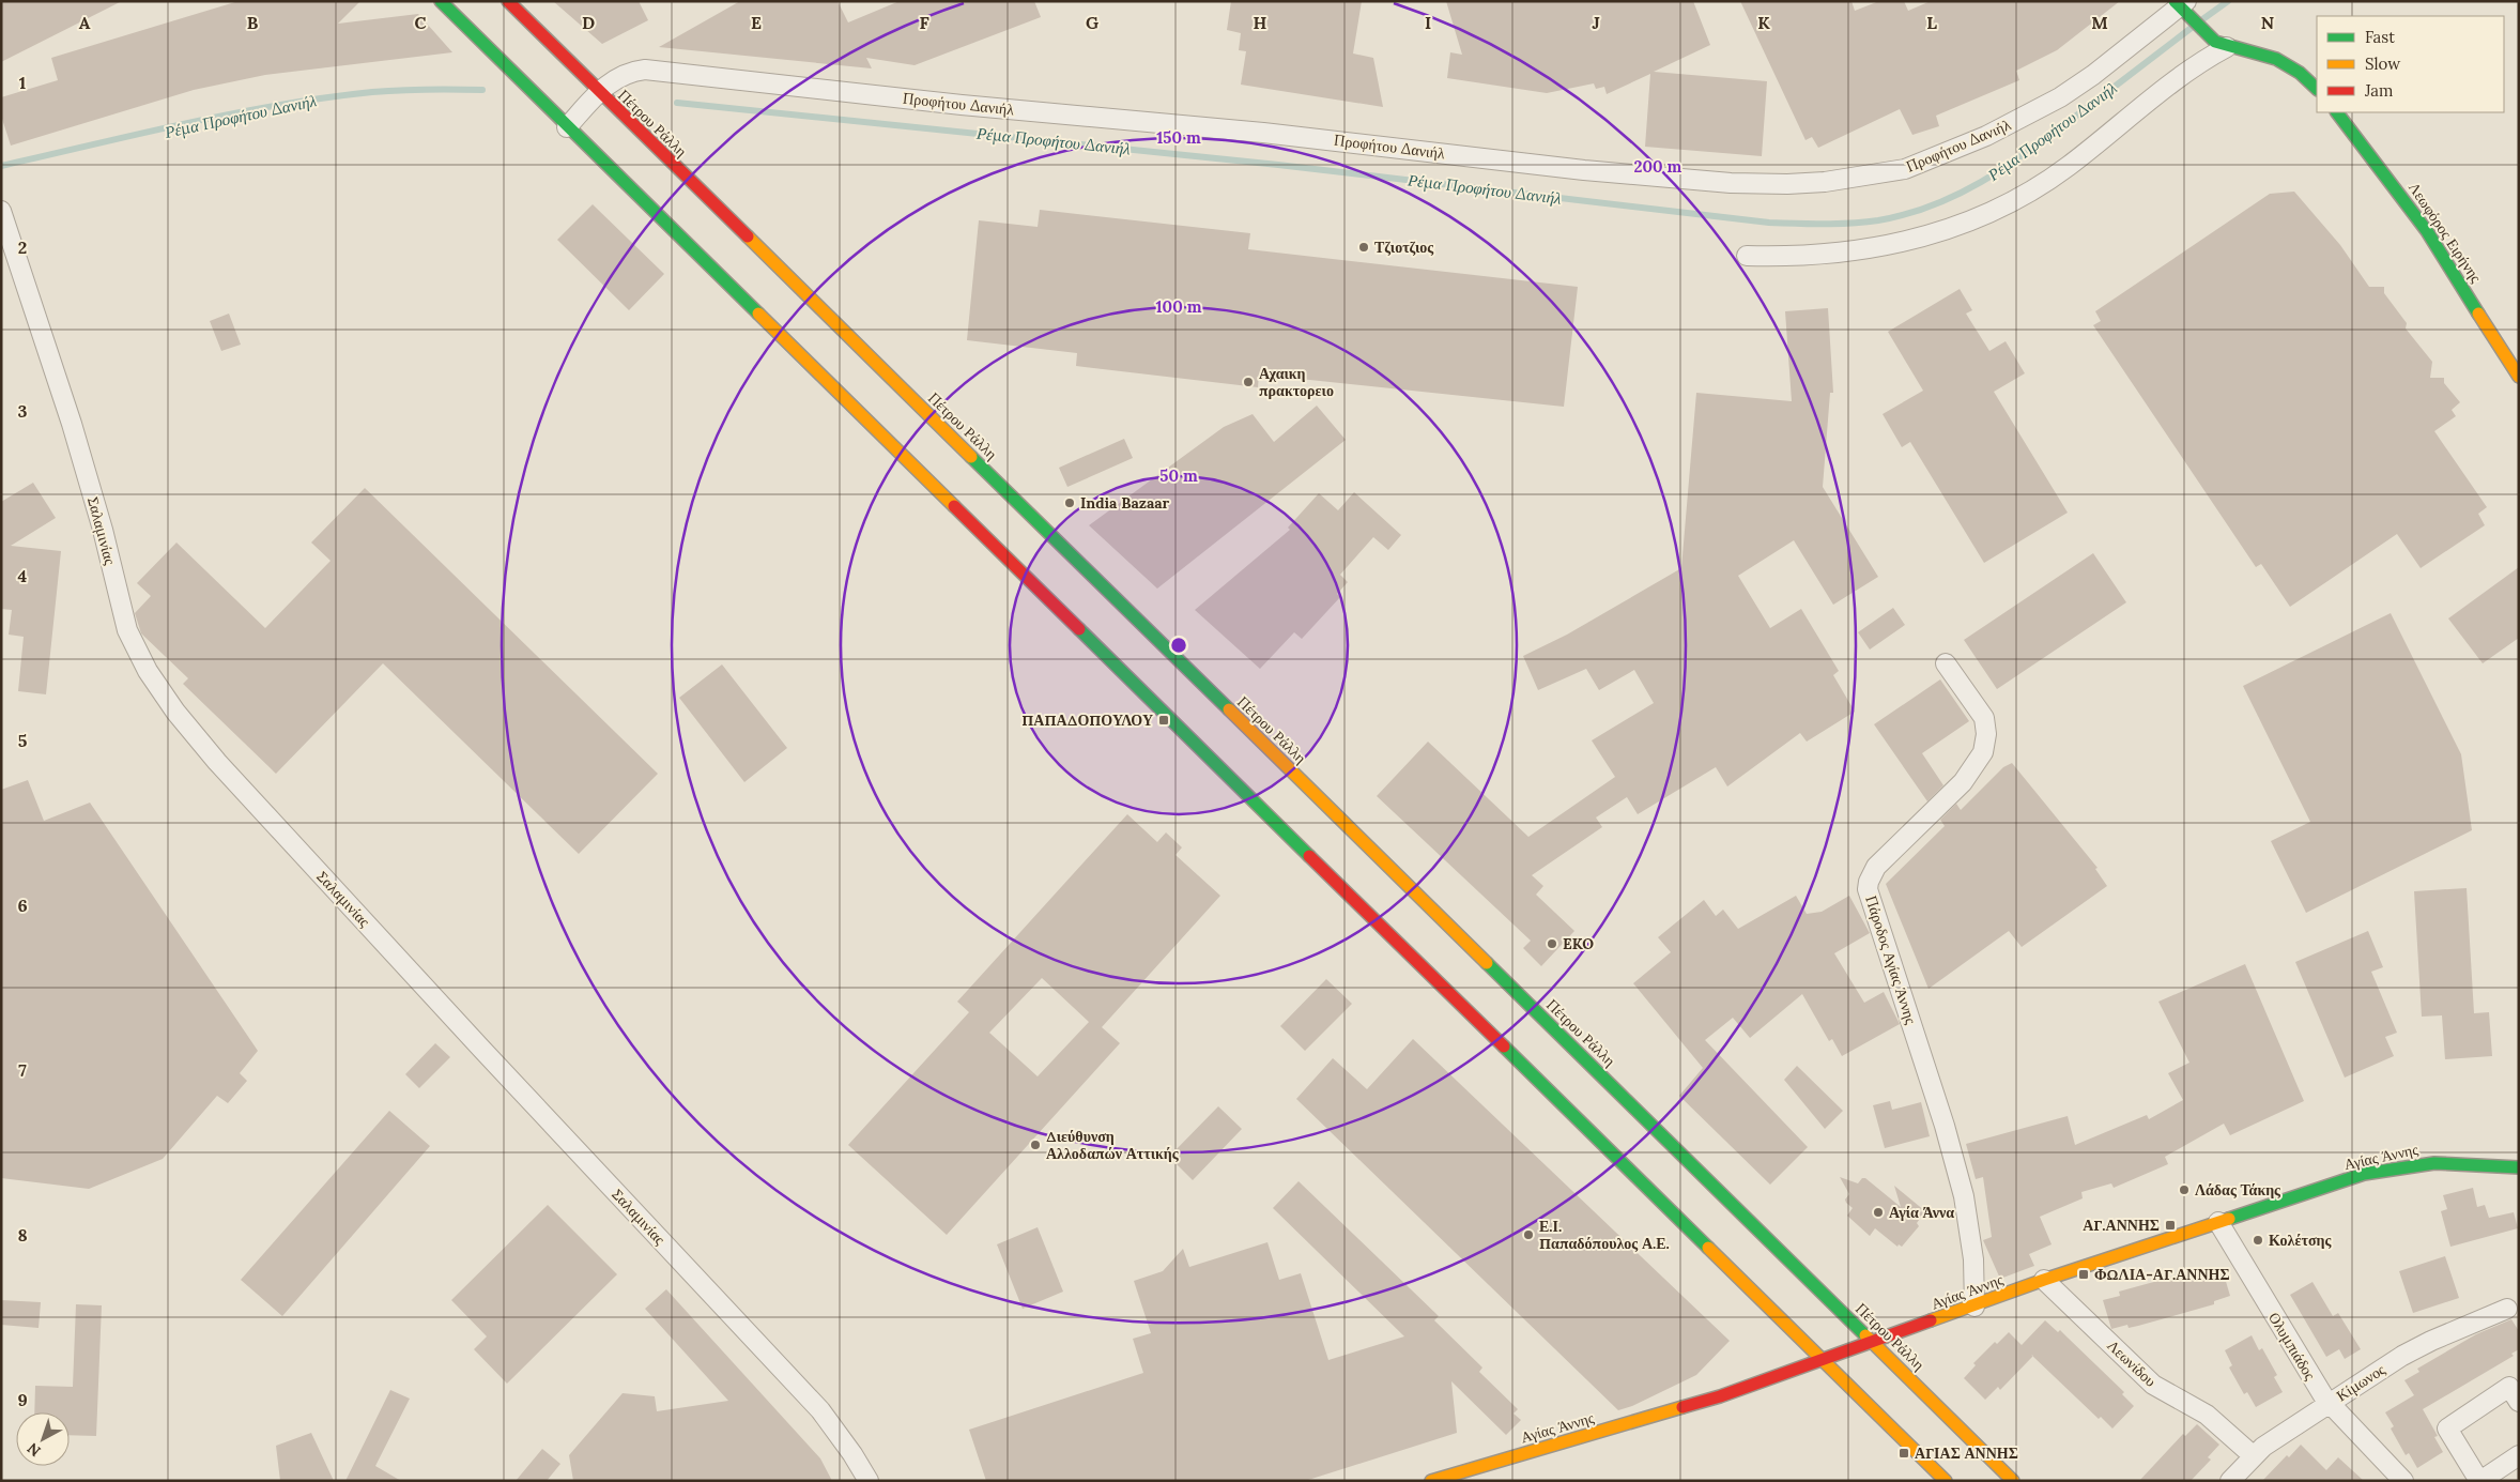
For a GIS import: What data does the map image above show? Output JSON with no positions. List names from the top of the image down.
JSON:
{
  "streets": {
    "main road": ["Πέτρου Ράλλη", "Λεωφόρος Ειρήνης", "Αγίας Άννης"],
    "street": [
      "Προφήτου Δανιήλ",
      "Σαλαμινίας",
      "Πάροδος Αγίας Άννης",
      "Ολυμπιάδος",
      "Λεωνίδου",
      "Κίμωνος"
    ]
  },
  "crossings": [
    ["Προφήτου Δανιήλ", "Πέτρου Ράλλη"],
    ["Πέτρου Ράλλη", "Αγίας Άννης"],
    ["Πάροδος Αγίας Άννης", "Αγίας Άννης"],
    ["Αγίας Άννης", "Ολυμπιάδος"],
    ["Αγίας Άννης", "Λεωνίδου"],
    ["Ολυμπιάδος", "Κίμωνος"],
    ["Λεωνίδου", "Κίμωνος"]
  ],
  "water": ["Ρέμα Προφήτου Δανιήλ"],
  "places": {
    "other": [
      "Τζιοτζιος",
      "Αχαικη πρακτορειο",
      "India Bazaar",
      "EKO",
      "Διεύθυνση Αλλοδαπών Αττικής",
      "Λάδας Τάκης",
      "Αγία Άννα",
      "Ε.Ι. Παπαδόπουλος Α.Ε.",
      "Κολέτσης"
    ],
    "transit": [
      "ΠΑΠΑΔΟΠΟΥΛΟΥ",
      "ΑΓ.ΑΝΝΗΣ",
      "ΦΩΛΙΑ-ΑΓ.ΑΝΝΗΣ",
      "ΑΓΙΑΣ ΑΝΝΗΣ"
    ]
  },
  "legend": ["Fast", "Slow", "Jam"],
  "north": "bottom left",
  "grid": {
    "columns": [
      "A",
      "B",
      "C",
      "D",
      "E",
      "F",
      "G",
      "H",
      "I",
      "J",
      "K",
      "L",
      "M",
      "N"
    ],
    "rows": [
      "1",
      "2",
      "3",
      "4",
      "5",
      "6",
      "7",
      "8",
      "9"
    ]
  },
  "rings": [
    "150 m",
    "200 m",
    "100 m",
    "50 m"
  ]
}
